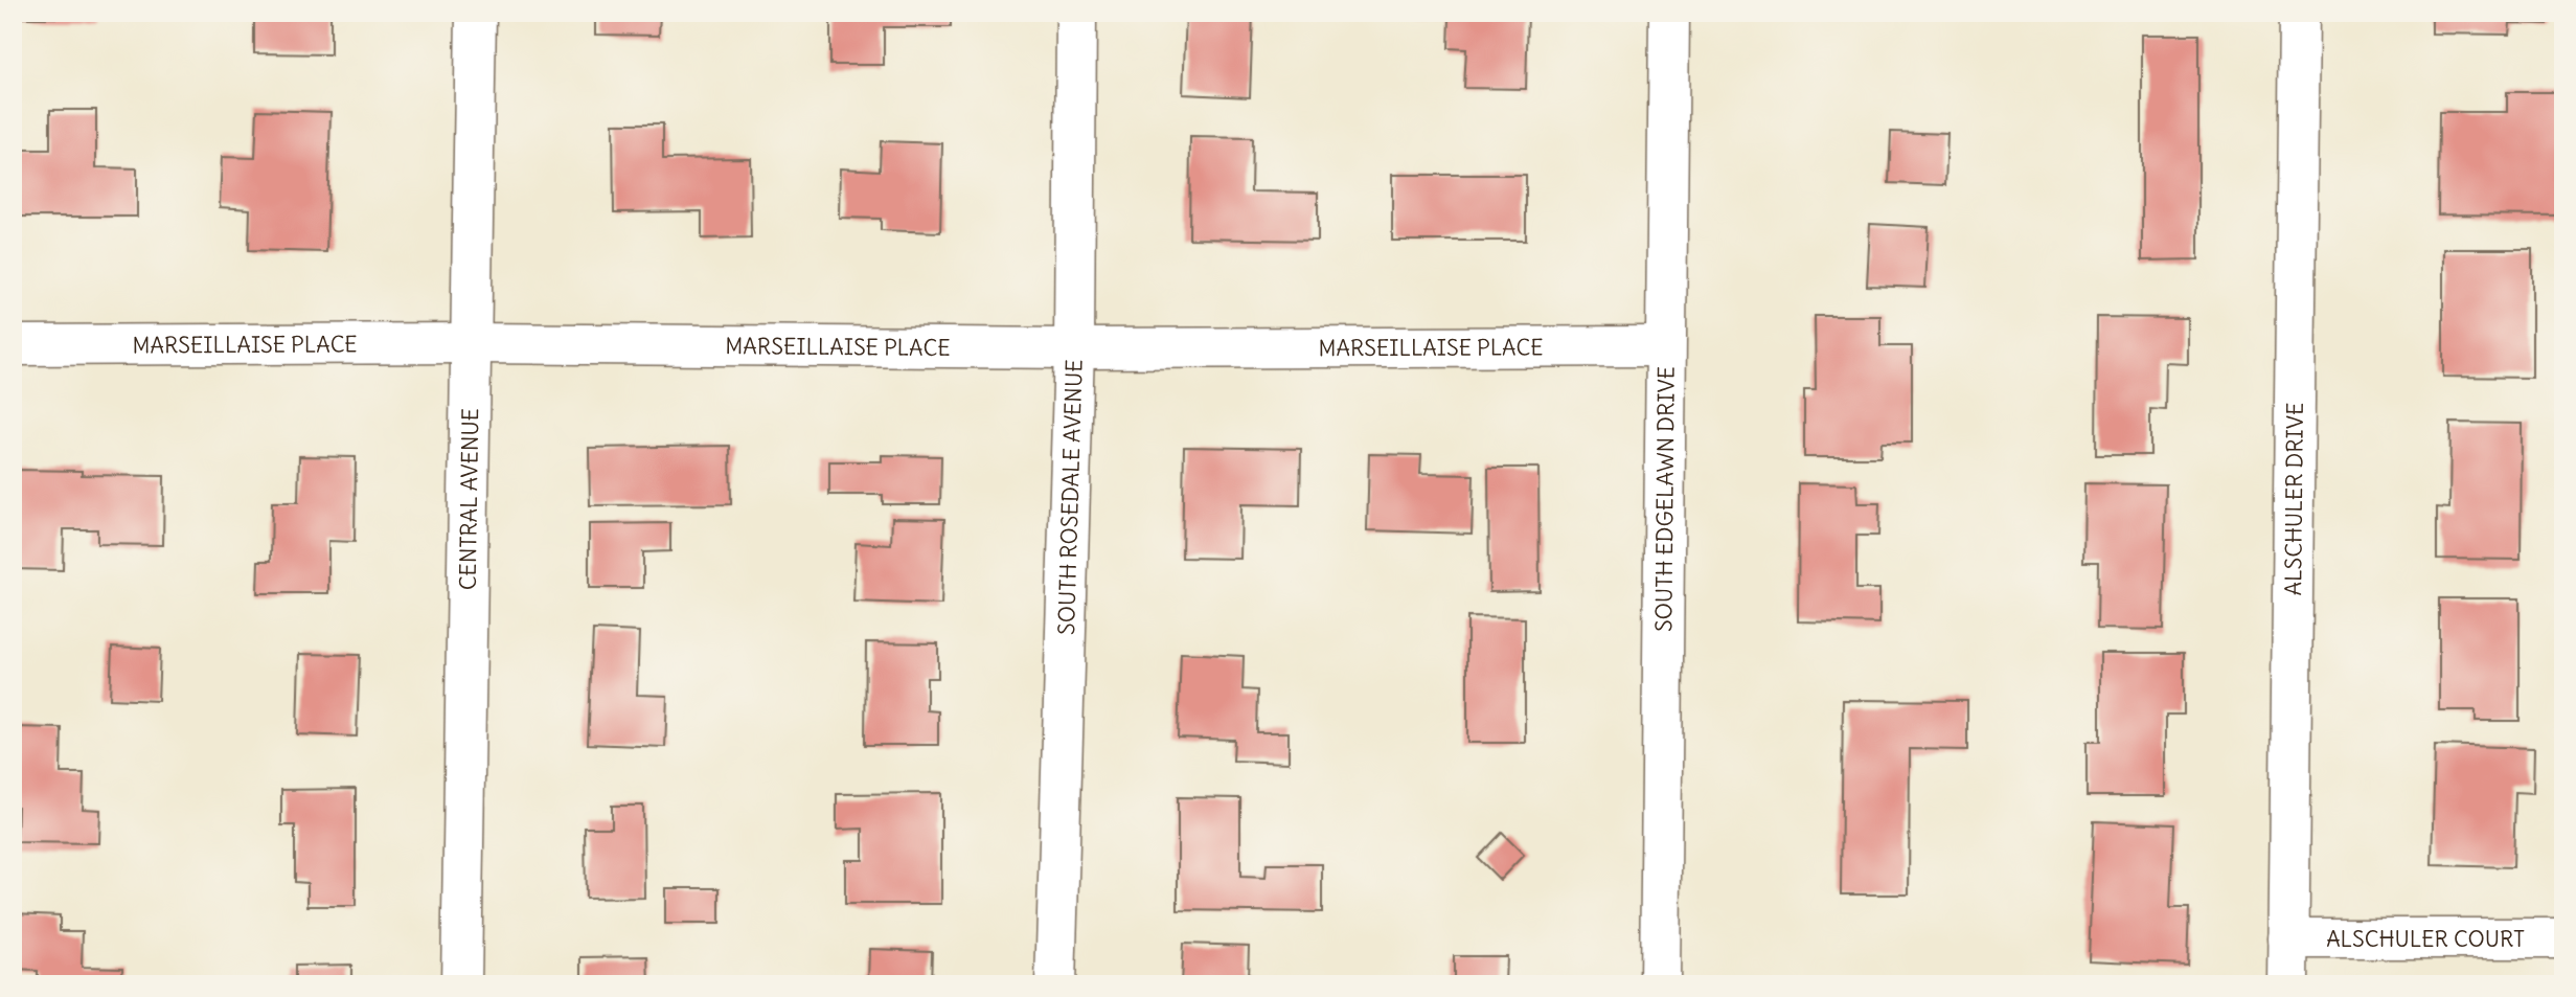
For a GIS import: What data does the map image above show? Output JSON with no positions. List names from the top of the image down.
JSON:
{
  "streets": {
    "street": [
      "MARSEILLAISE PLACE",
      "CENTRAL AVENUE",
      "SOUTH EDGELAWN DRIVE",
      "SOUTH ROSEDALE AVENUE",
      "ALSCHULER DRIVE",
      "ALSCHULER COURT"
    ]
  },
  "crossings": [
    ["MARSEILLAISE PLACE", "CENTRAL AVENUE"],
    ["MARSEILLAISE PLACE", "SOUTH EDGELAWN DRIVE"],
    ["MARSEILLAISE PLACE", "SOUTH ROSEDALE AVENUE"],
    ["ALSCHULER DRIVE", "ALSCHULER COURT"]
  ]
}
